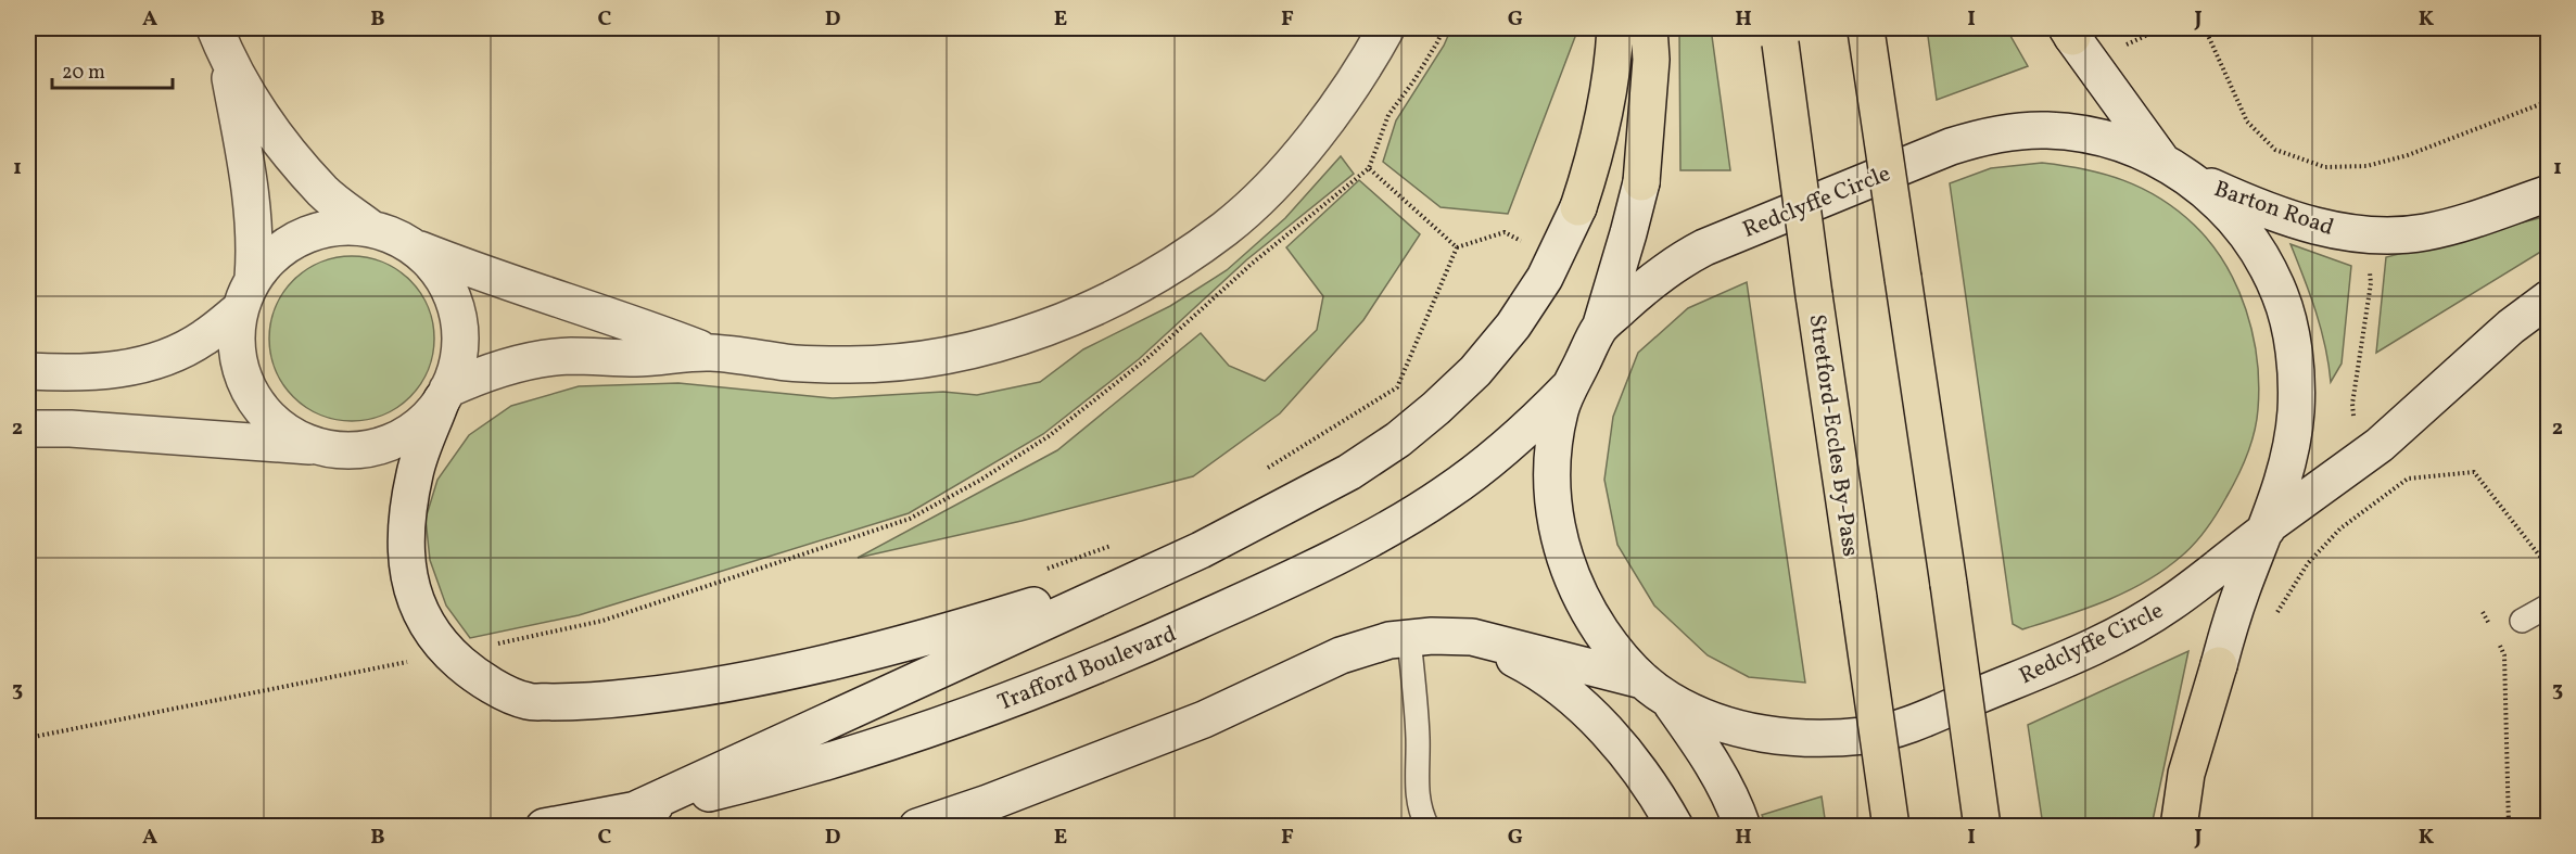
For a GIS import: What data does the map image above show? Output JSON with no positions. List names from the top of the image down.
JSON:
{
  "streets": {
    "highway": ["Stretford-Eccles By-Pass"],
    "main road": ["Redclyffe Circle", "Barton Road", "Trafford Boulevard"]
  },
  "crossings": [
    ["Redclyffe Circle", "Barton Road"],
    ["Redclyffe Circle", "Trafford Boulevard"]
  ],
  "scale_bar": "20 m",
  "grid": {
    "columns": [
      "A",
      "B",
      "C",
      "D",
      "E",
      "F",
      "G",
      "H",
      "I",
      "J",
      "K"
    ],
    "rows": ["1", "2", "3"]
  }
}
